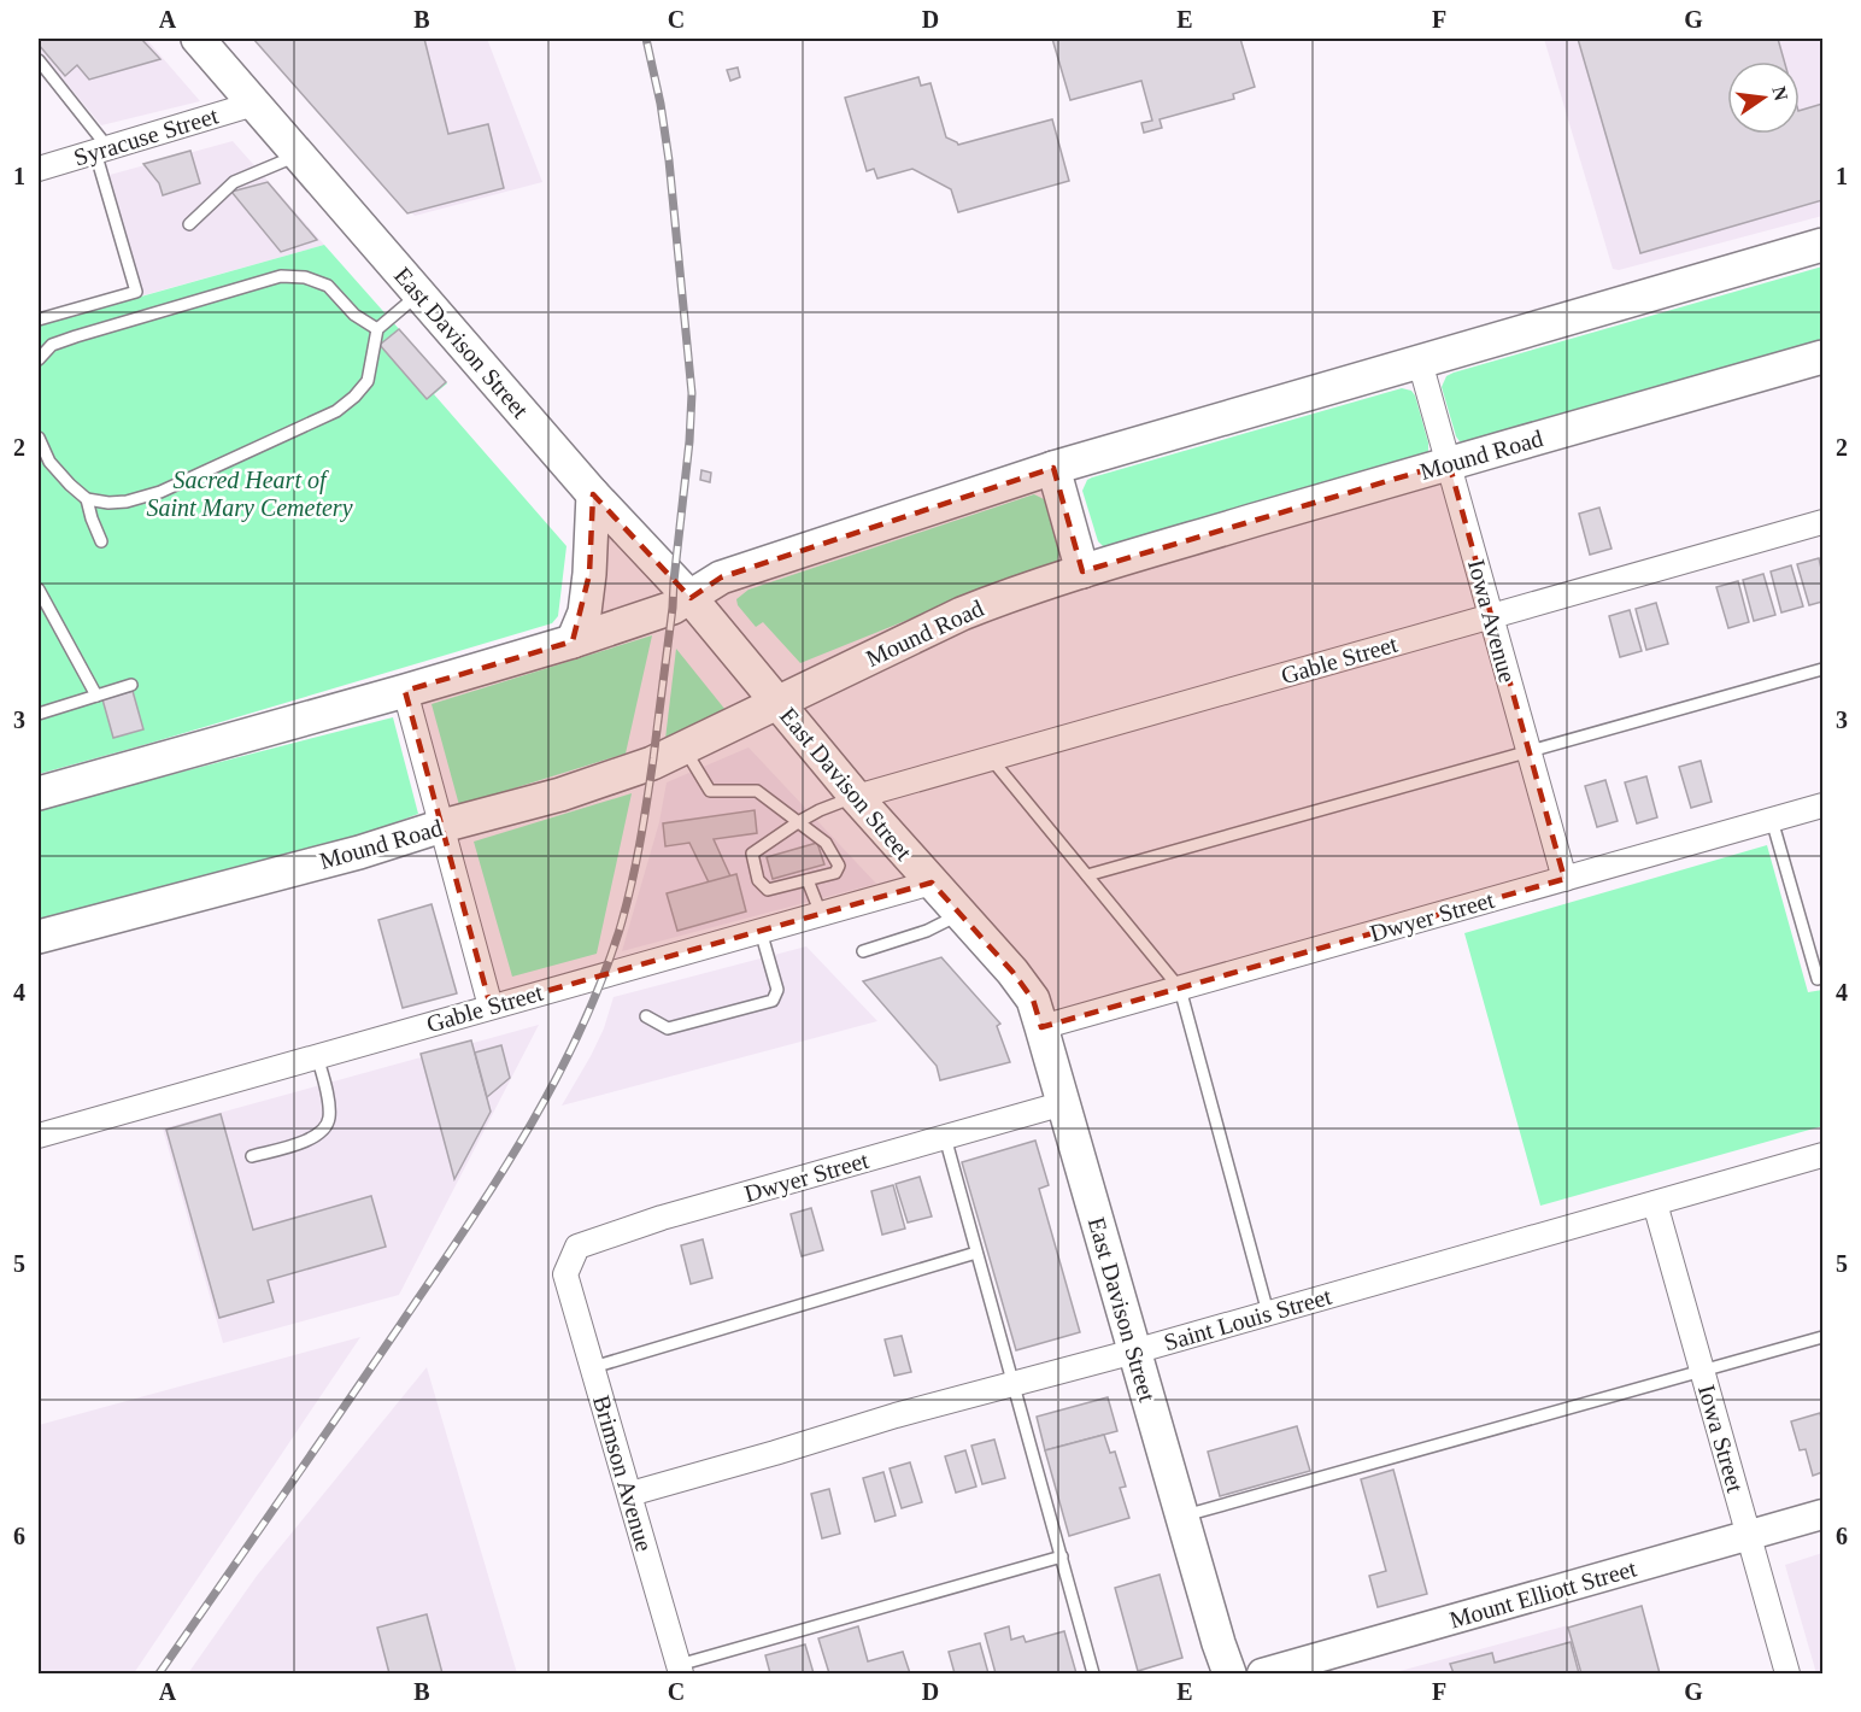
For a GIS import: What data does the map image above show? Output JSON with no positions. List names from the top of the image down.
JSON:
{
  "streets": {
    "main road": ["East Davison Street", "Mound Road"],
    "street": [
      "Syracuse Street",
      "Iowa Avenue",
      "Gable Street",
      "Dwyer Street",
      "Saint Louis Street",
      "Iowa Street",
      "Brimson Avenue",
      "Mount Elliott Street"
    ]
  },
  "crossings": [
    ["Syracuse Street", "East Davison Street"],
    ["East Davison Street", "Mound Road"],
    ["East Davison Street", "Gable Street"],
    ["East Davison Street", "Dwyer Street"],
    ["East Davison Street", "Saint Louis Street"],
    ["Mound Road", "Iowa Avenue"],
    ["Iowa Avenue", "Gable Street"],
    ["Iowa Avenue", "Dwyer Street"],
    ["Dwyer Street", "Brimson Avenue"],
    ["Saint Louis Street", "Iowa Street"],
    ["Saint Louis Street", "Brimson Avenue"],
    ["Iowa Street", "Mount Elliott Street"]
  ],
  "parks": ["Sacred Heart of Saint Mary Cemetery"],
  "north": "right",
  "grid": {
    "columns": [
      "A",
      "B",
      "C",
      "D",
      "E",
      "F",
      "G"
    ],
    "rows": [
      "1",
      "2",
      "3",
      "4",
      "5",
      "6"
    ]
  }
}
